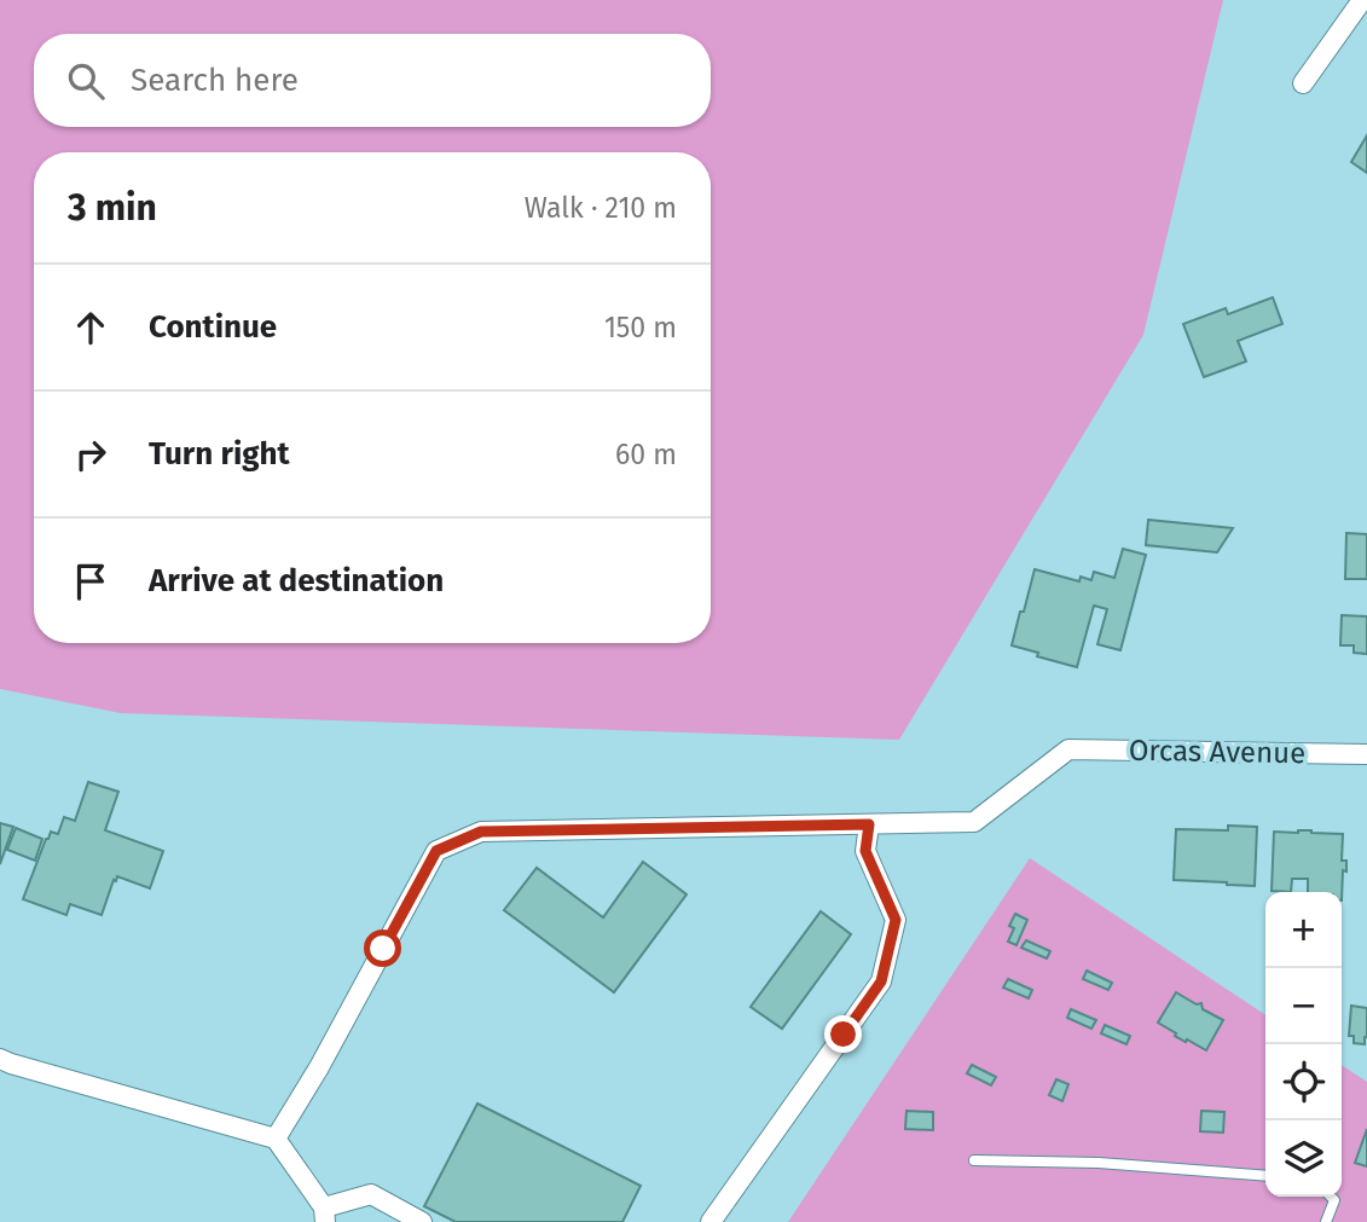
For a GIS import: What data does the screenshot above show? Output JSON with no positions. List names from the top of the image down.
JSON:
{
  "streets": {
    "street": ["Orcas Avenue"]
  },
  "page": {
    "search": "Search here",
    "heading": ["3 min", "Walk · 210 m"],
    "list": [
      ["Continue", "150 m"],
      ["Turn right", "60 m"],
      "Arrive at destination"
    ],
    "map_buttons": ["+", "−"]
  }
}
